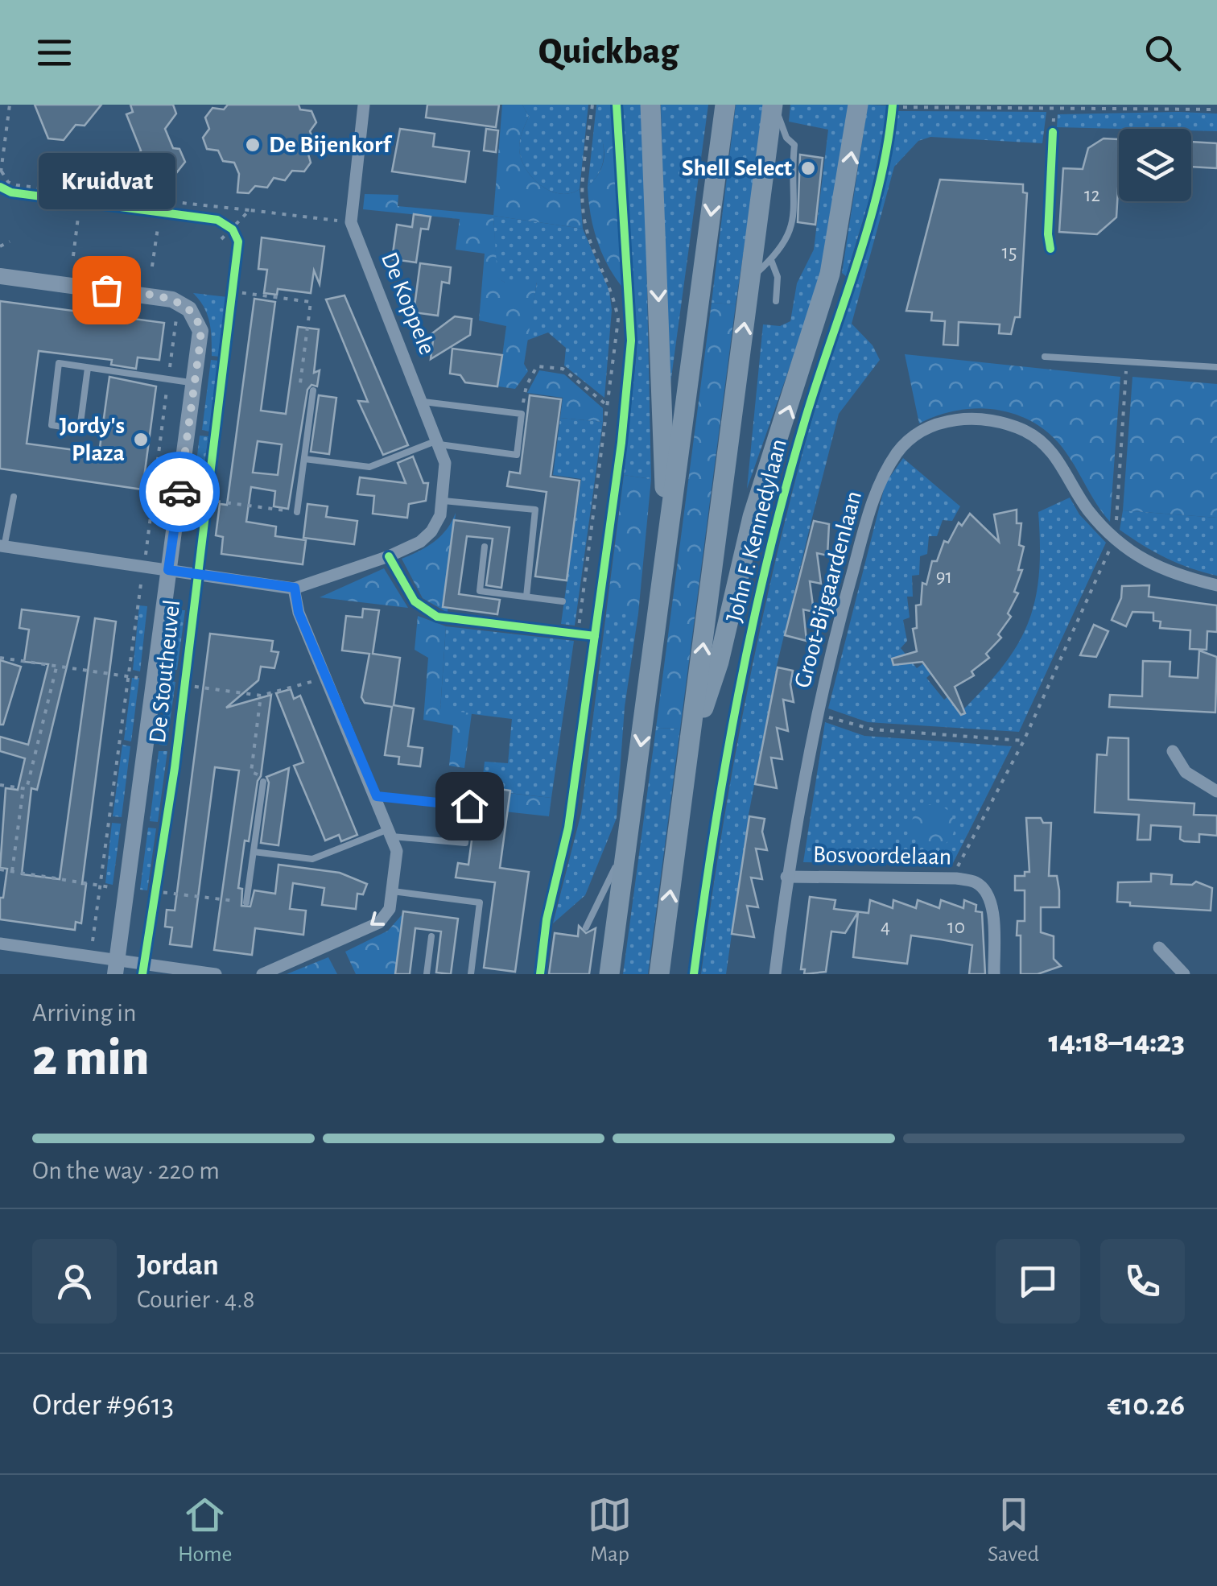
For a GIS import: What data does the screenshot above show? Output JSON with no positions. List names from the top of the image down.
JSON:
{
  "streets": {
    "main road": ["John F. Kennedylaan"],
    "street": [
      "De Koppele",
      "Groot-Bijgaardenlaan",
      "De Stoutheuvel",
      "Bosvoordelaan"
    ]
  },
  "crossings": [
    ["De Koppele", "De Stoutheuvel"],
    ["Groot-Bijgaardenlaan", "Bosvoordelaan"]
  ],
  "places": [
    "De Bijenkorf",
    "Shell Select",
    "Kruidvat",
    "Jordy's Plaza"
  ],
  "house_numbers": [
    "12",
    "15",
    "91",
    "4",
    "10"
  ],
  "page": {
    "header": "Quickbag",
    "bubble": "Kruidvat",
    "heading": ["2 min", "Arriving in", "14:18–14:23"],
    "panel": [
      "Jordan",
      "Courier · 4.8",
      "Order #9613",
      "€10.26"
    ],
    "bar": "On the way · 220 m",
    "tabs": ["Home", "Map", "Saved"]
  }
}
